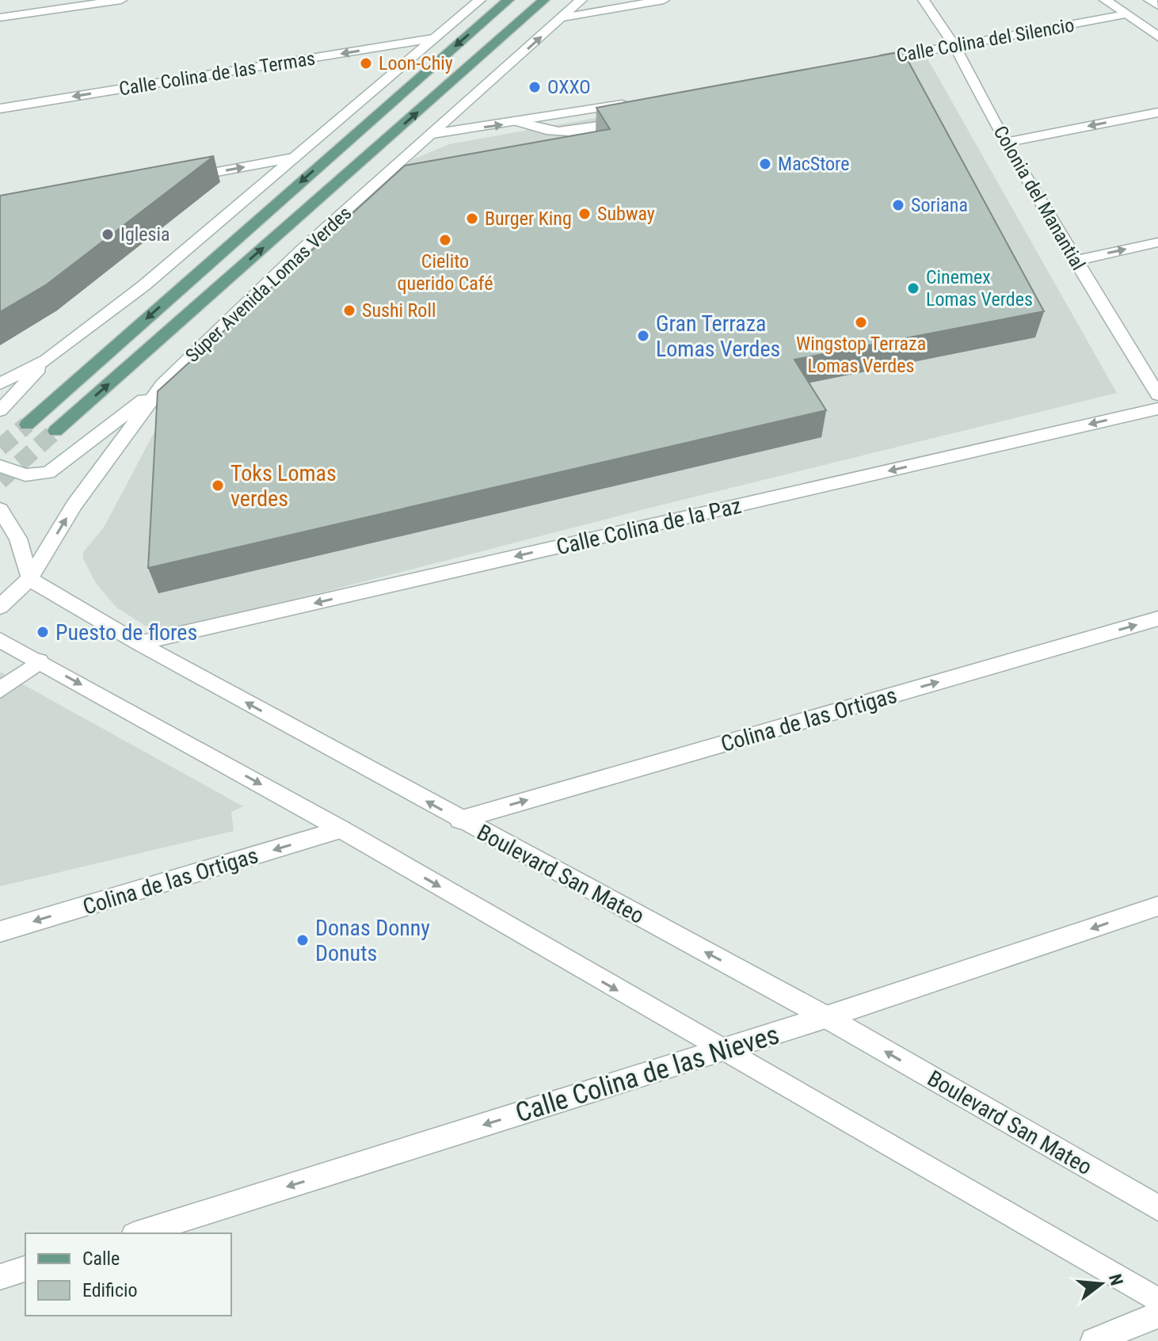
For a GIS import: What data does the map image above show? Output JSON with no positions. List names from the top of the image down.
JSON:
{
  "streets": {
    "main road": ["Súper Avenida Lomas Verdes"],
    "street": [
      "Calle Colina del Silencio",
      "Calle Colina de las Termas",
      "Colonia del Manantial",
      "Calle Colina de la Paz",
      "Colina de las Ortigas",
      "Boulevard San Mateo",
      "Calle Colina de las Nieves"
    ]
  },
  "crossings": [
    ["Calle Colina del Silencio", "Colonia del Manantial"],
    ["Súper Avenida Lomas Verdes", "Boulevard San Mateo"],
    ["Calle Colina de la Paz", "Boulevard San Mateo"],
    ["Colina de las Ortigas", "Boulevard San Mateo"],
    ["Boulevard San Mateo", "Calle Colina de las Nieves"]
  ],
  "one_way": ["Calle Colina de la Paz", "Calle Colina de las Nieves"],
  "places": [
    "Loon-Chiy",
    "OXXO",
    "MacStore",
    "Soriana",
    "Subway",
    "Burger King",
    "Iglesia",
    "Cielito querido Café",
    "Cinemex Lomas Verdes",
    "Sushi Roll",
    "Wingstop Terraza Lomas Verdes",
    "Gran Terraza Lomas Verdes",
    "Toks Lomas verdes",
    "Puesto de flores",
    "Donas Donny Donuts"
  ],
  "legend": ["Calle", "Edificio"],
  "north": "right"
}
